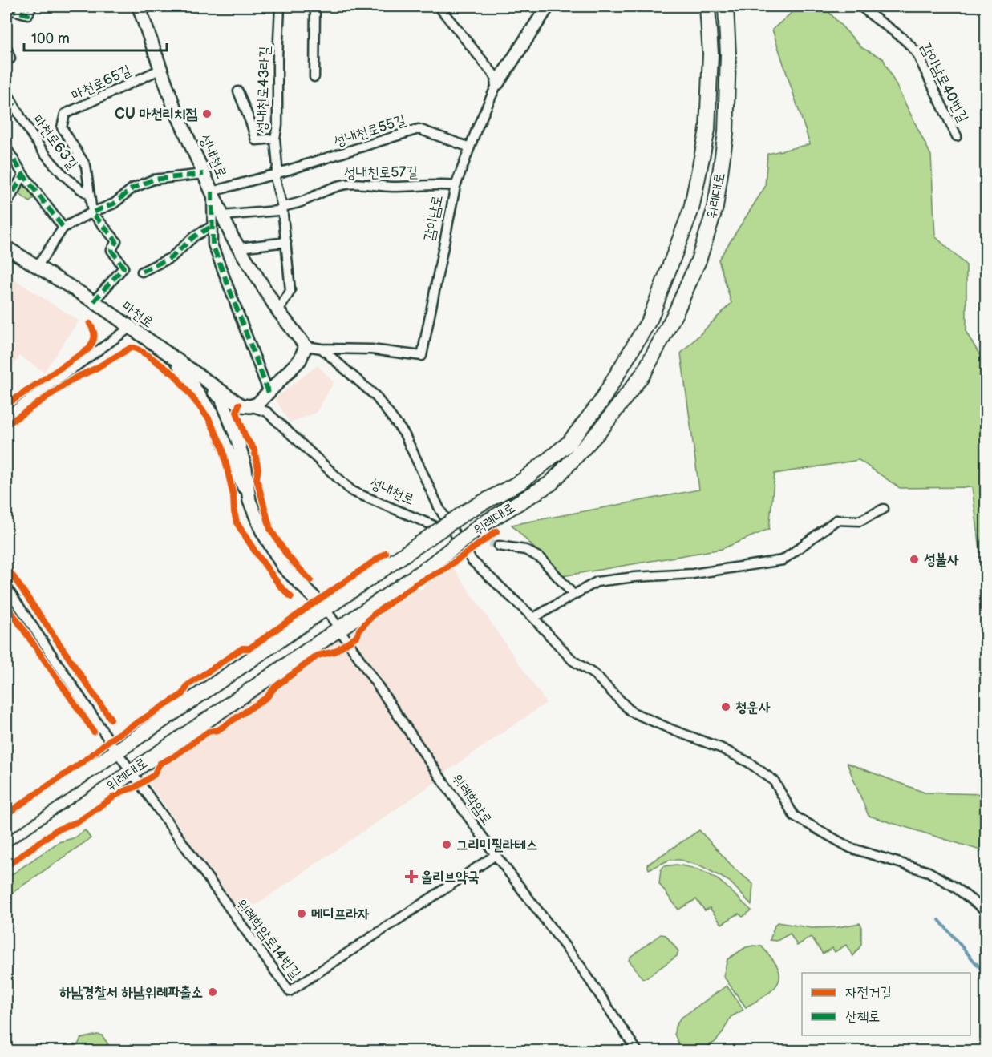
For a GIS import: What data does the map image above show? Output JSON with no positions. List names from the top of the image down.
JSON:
{
  "streets": {
    "main road": [
      "성내천로",
      "위례대로",
      "감이남로",
      "마천로"
    ],
    "street": [
      "마천로65길",
      "감이남로40번길",
      "성내천로43라길",
      "성내천로55길",
      "마천로63길",
      "성내천로57길",
      "위례학암로",
      "위례학암로14번길"
    ]
  },
  "crossings": [
    ["마천로65길", "마천로63길"],
    ["마천로65길", "성내천로"],
    ["성내천로43라길", "성내천로55길"],
    ["성내천로55길", "성내천로"],
    ["성내천로55길", "감이남로"],
    ["성내천로", "성내천로57길"],
    ["성내천로", "감이남로"],
    ["성내천로", "마천로"],
    ["성내천로57길", "감이남로"],
    ["위례대로", "위례학암로"],
    ["위례대로", "위례학암로14번길"],
    ["위례학암로", "위례학암로14번길"]
  ],
  "places": {
    "other": [
      "CU 마천리치점",
      "성불사",
      "청운사",
      "그리미필라테스",
      "메디프라자",
      "하남경찰서 하남위례파출소"
    ],
    "health": ["올리브약국"]
  },
  "legend": ["자전거길", "산책로"],
  "scale_bar": "100 m"
}
